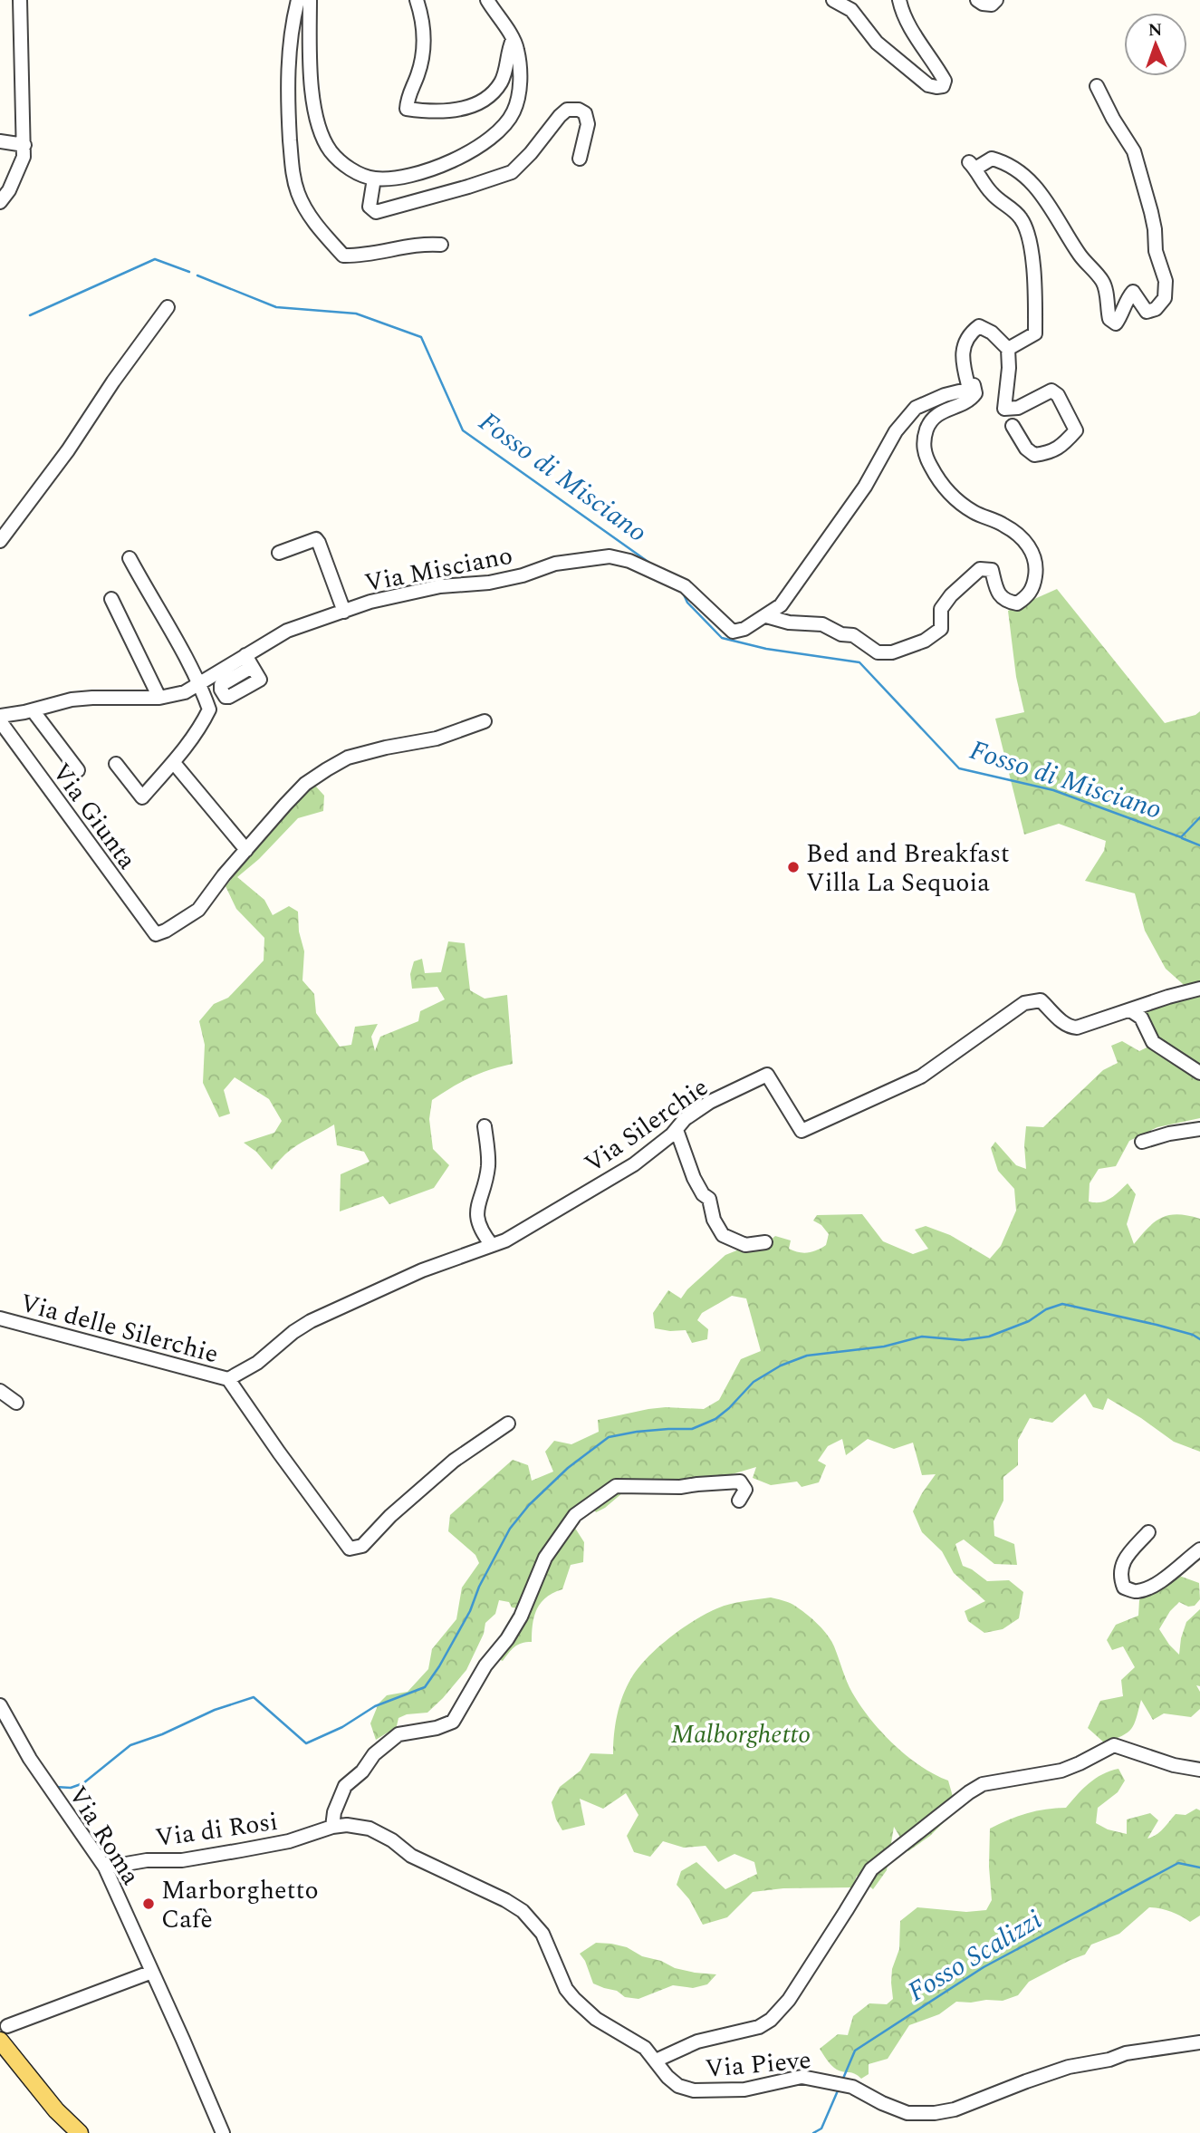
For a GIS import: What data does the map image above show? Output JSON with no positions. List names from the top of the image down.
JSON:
{
  "streets": {
    "street": [
      "Via Misciano",
      "Via Giunta",
      "Via Silerchie",
      "Via delle Silerchie",
      "Via di Rosi",
      "Via Roma",
      "Via Pieve"
    ]
  },
  "crossings": [
    ["Via Silerchie", "Via delle Silerchie"],
    ["Via di Rosi", "Via Roma"],
    ["Via di Rosi", "Via Pieve"]
  ],
  "water": ["Fosso di Misciano", "Fosso Scalizzi"],
  "parks": ["Malborghetto"],
  "places": ["Bed and Breakfast Villa La Sequoia", "Marborghetto Cafè"],
  "north": "top"
}
